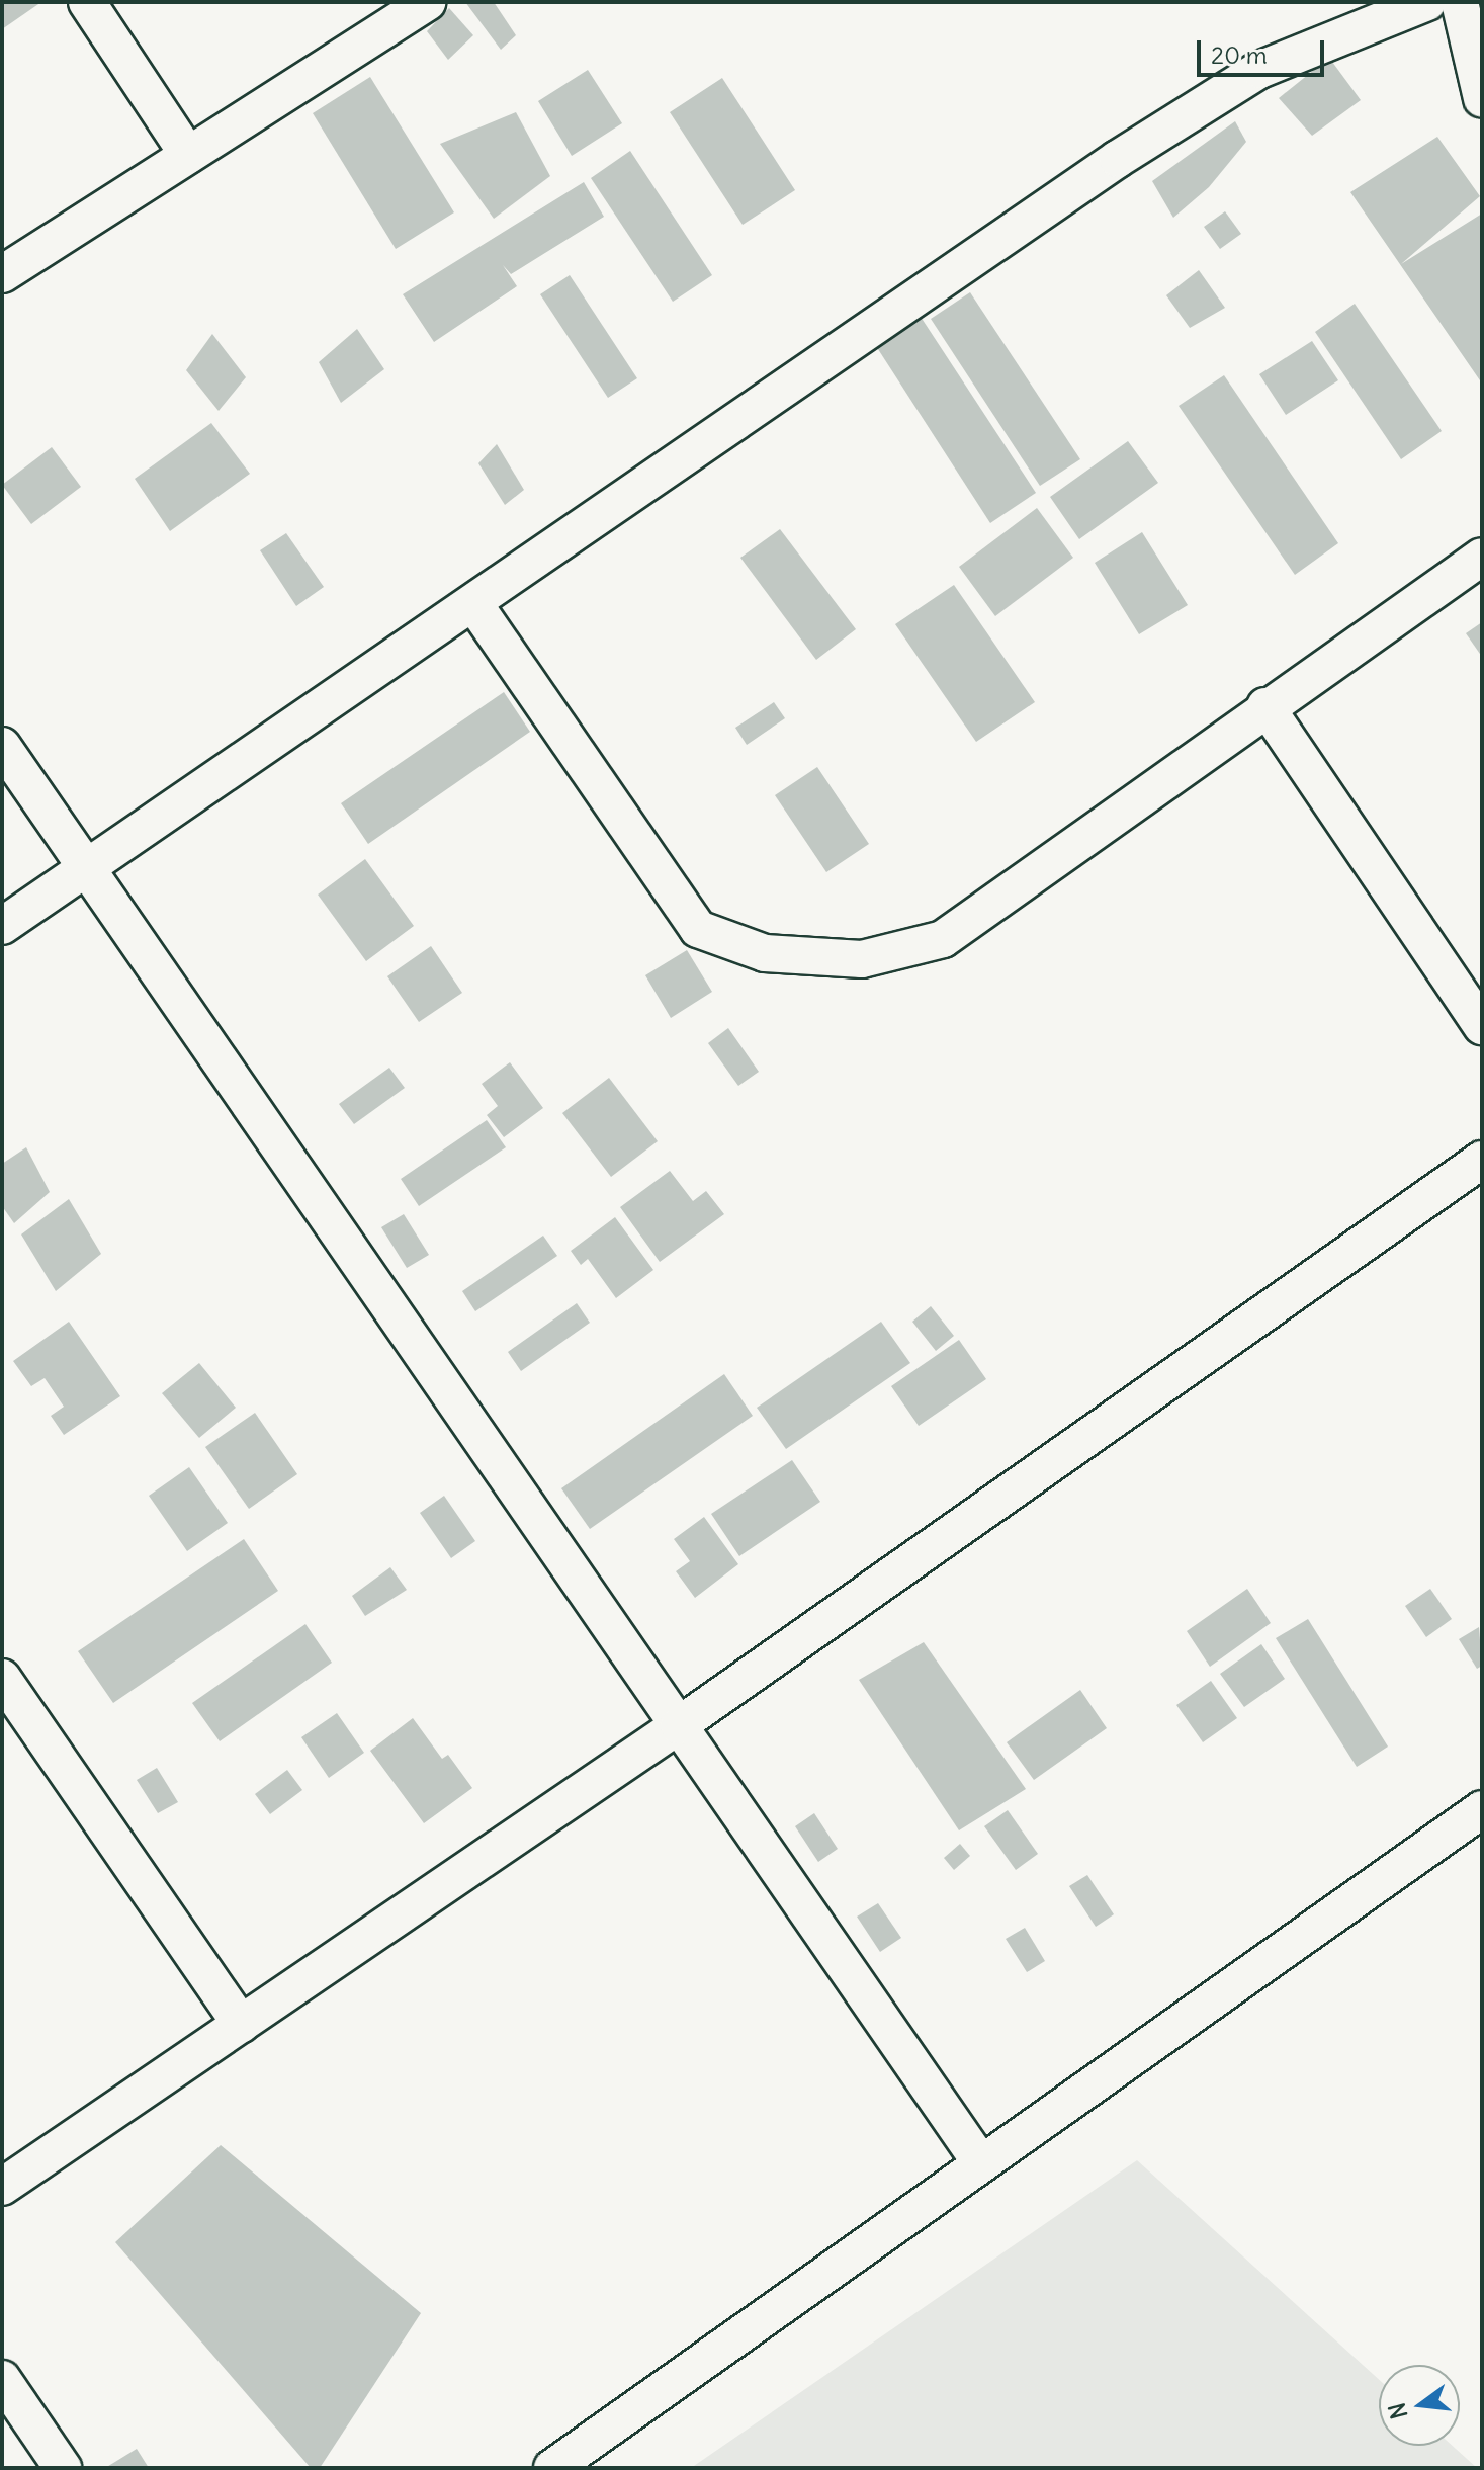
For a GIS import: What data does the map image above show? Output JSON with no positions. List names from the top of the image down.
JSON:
{
  "scale_bar": "20 m",
  "north": "left"
}
